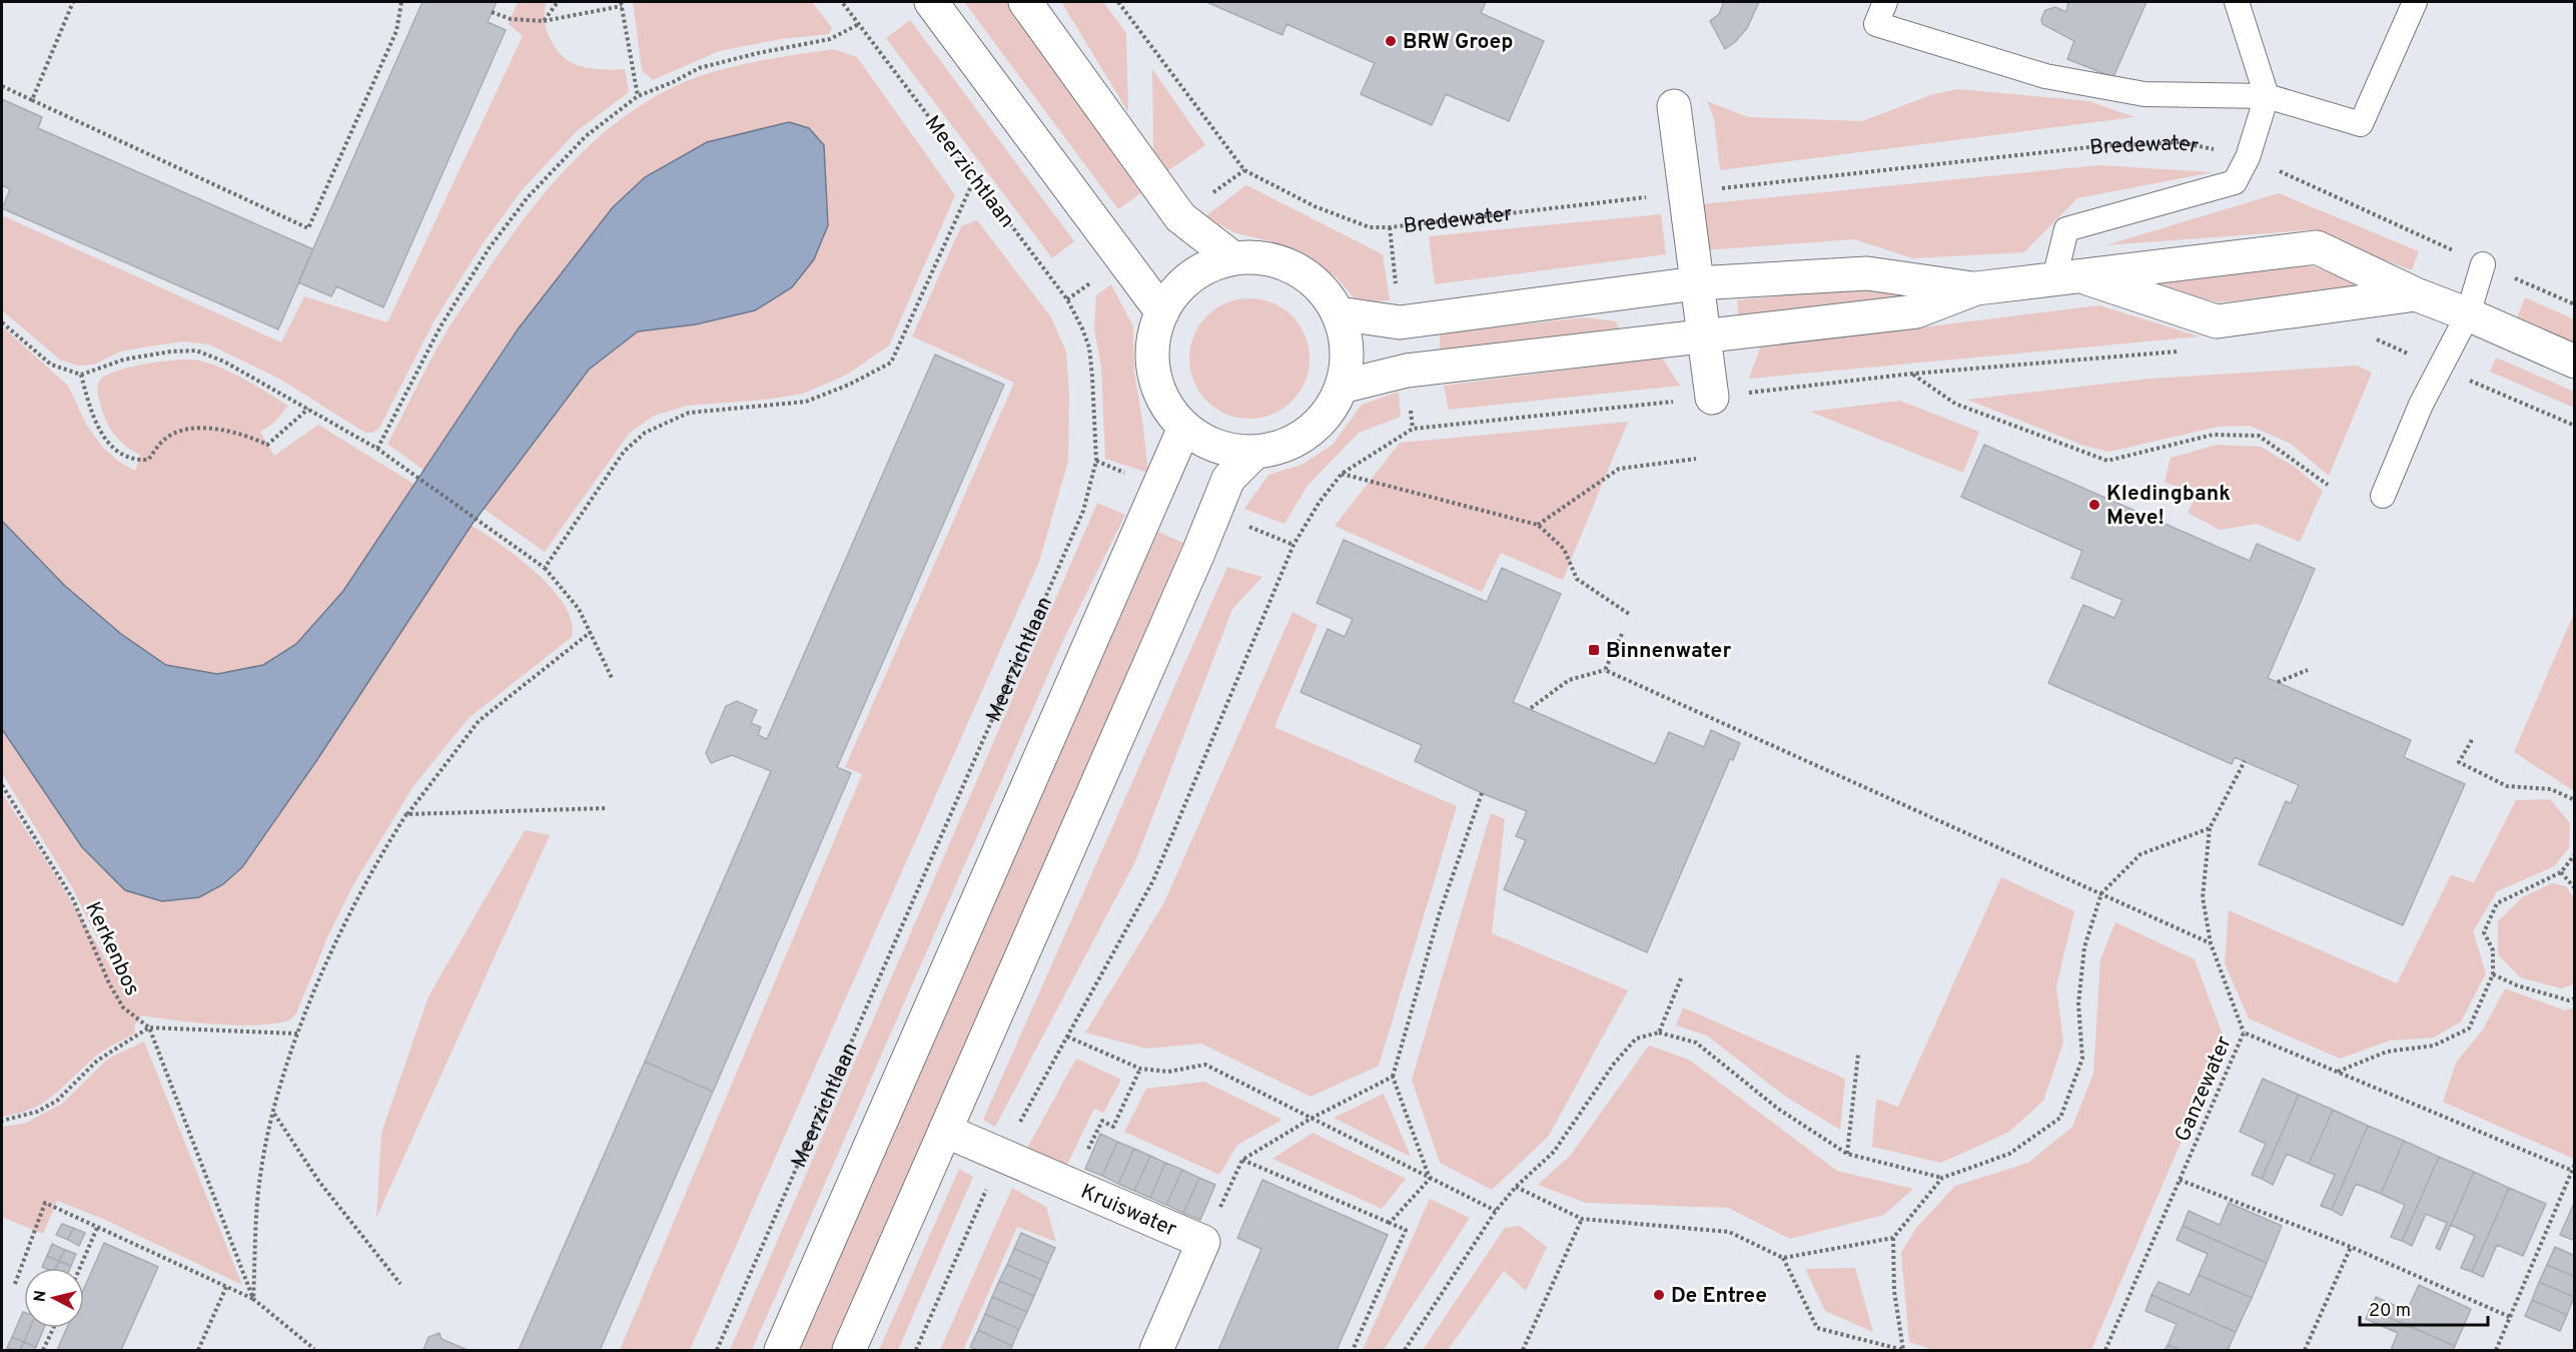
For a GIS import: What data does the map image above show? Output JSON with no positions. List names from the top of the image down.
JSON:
{
  "streets": {
    "street": ["Kruiswater"],
    "path": [
      "Bredewater",
      "Meerzichtlaan",
      "Kerkenbos",
      "Ganzewater"
    ]
  },
  "places": {
    "other": ["BRW Groep", "Kledingbank Meve!", "De Entree"],
    "transit": ["Binnenwater"]
  },
  "scale_bar": "20 m",
  "north": "left"
}
